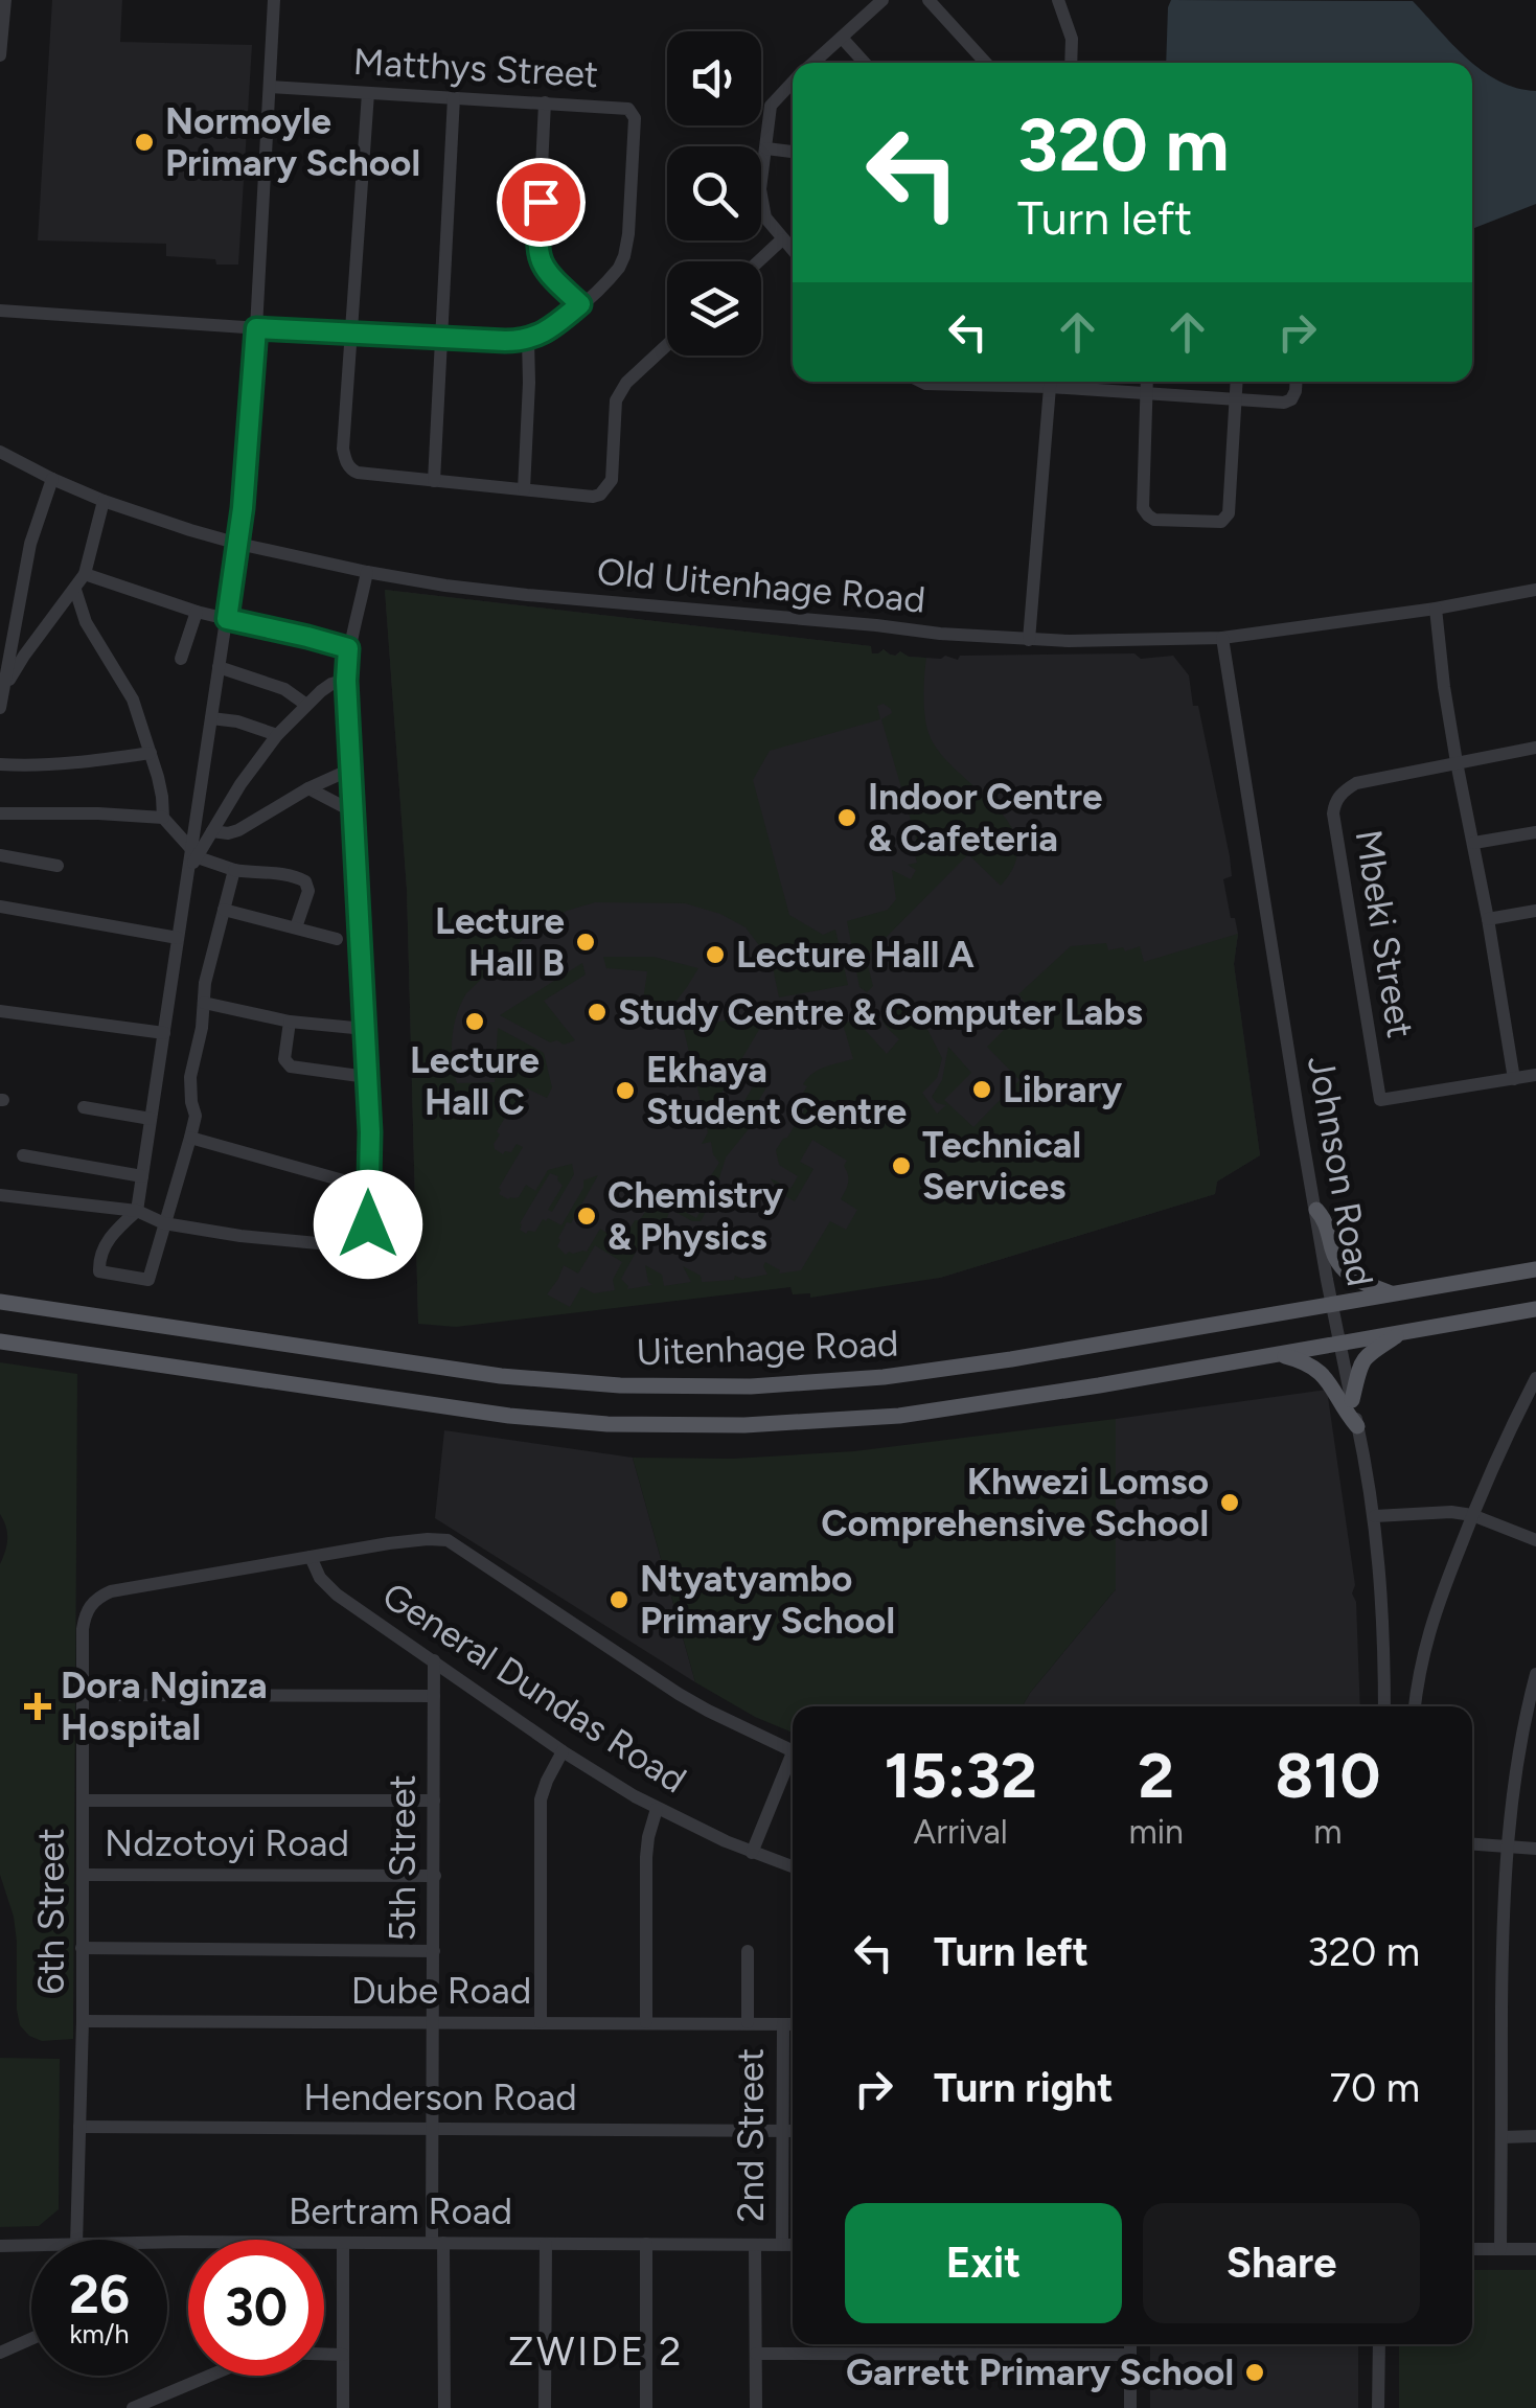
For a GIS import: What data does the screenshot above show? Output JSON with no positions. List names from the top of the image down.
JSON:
{
  "streets": {
    "main road": ["Uitenhage Road"],
    "street": [
      "Matthys Street",
      "Old Uitenhage Road",
      "Mbeki Street",
      "Johnson Road",
      "General Dundas Road",
      "Ndzotoyi Road",
      "5th Street",
      "6th Street",
      "Dube Road",
      "Henderson Road",
      "2nd Street",
      "Bertram Road"
    ]
  },
  "crossings": [
    ["Old Uitenhage Road", "Johnson Road"],
    ["Johnson Road", "Uitenhage Road"],
    ["General Dundas Road", "5th Street"],
    ["General Dundas Road", "6th Street"],
    ["Ndzotoyi Road", "5th Street"],
    ["Ndzotoyi Road", "6th Street"],
    ["5th Street", "Dube Road"],
    ["5th Street", "Henderson Road"],
    ["5th Street", "Bertram Road"],
    ["6th Street", "Dube Road"],
    ["6th Street", "Henderson Road"],
    ["Dube Road", "2nd Street"],
    ["Henderson Road", "2nd Street"],
    ["2nd Street", "Bertram Road"]
  ],
  "districts": ["ZWIDE 2"],
  "places": {
    "other": [
      "Normoyle Primary School",
      "Indoor Centre & Cafeteria",
      "Lecture Hall B",
      "Lecture Hall A",
      "Study Centre & Computer Labs",
      "Lecture Hall C",
      "Library",
      "Ekhaya Student Centre",
      "Technical Services",
      "Chemistry & Physics",
      "Khwezi Lomso Comprehensive School",
      "Ntyatyambo Primary School",
      "Garrett Primary School"
    ],
    "health": ["Dora Nginza Hospital"]
  },
  "page": {
    "turn": ["320 m", "Turn left"],
    "eta": [
      "15:32",
      "Arrival",
      "2",
      "min",
      "810",
      "m"
    ],
    "list": [
      {
        "name": "Turn left",
        "value": "320 m"
      },
      {
        "name": "Turn right",
        "value": "70 m"
      }
    ],
    "buttons": ["Exit", "Share"],
    "speed": "26 km/h",
    "limit": "30"
  }
}
